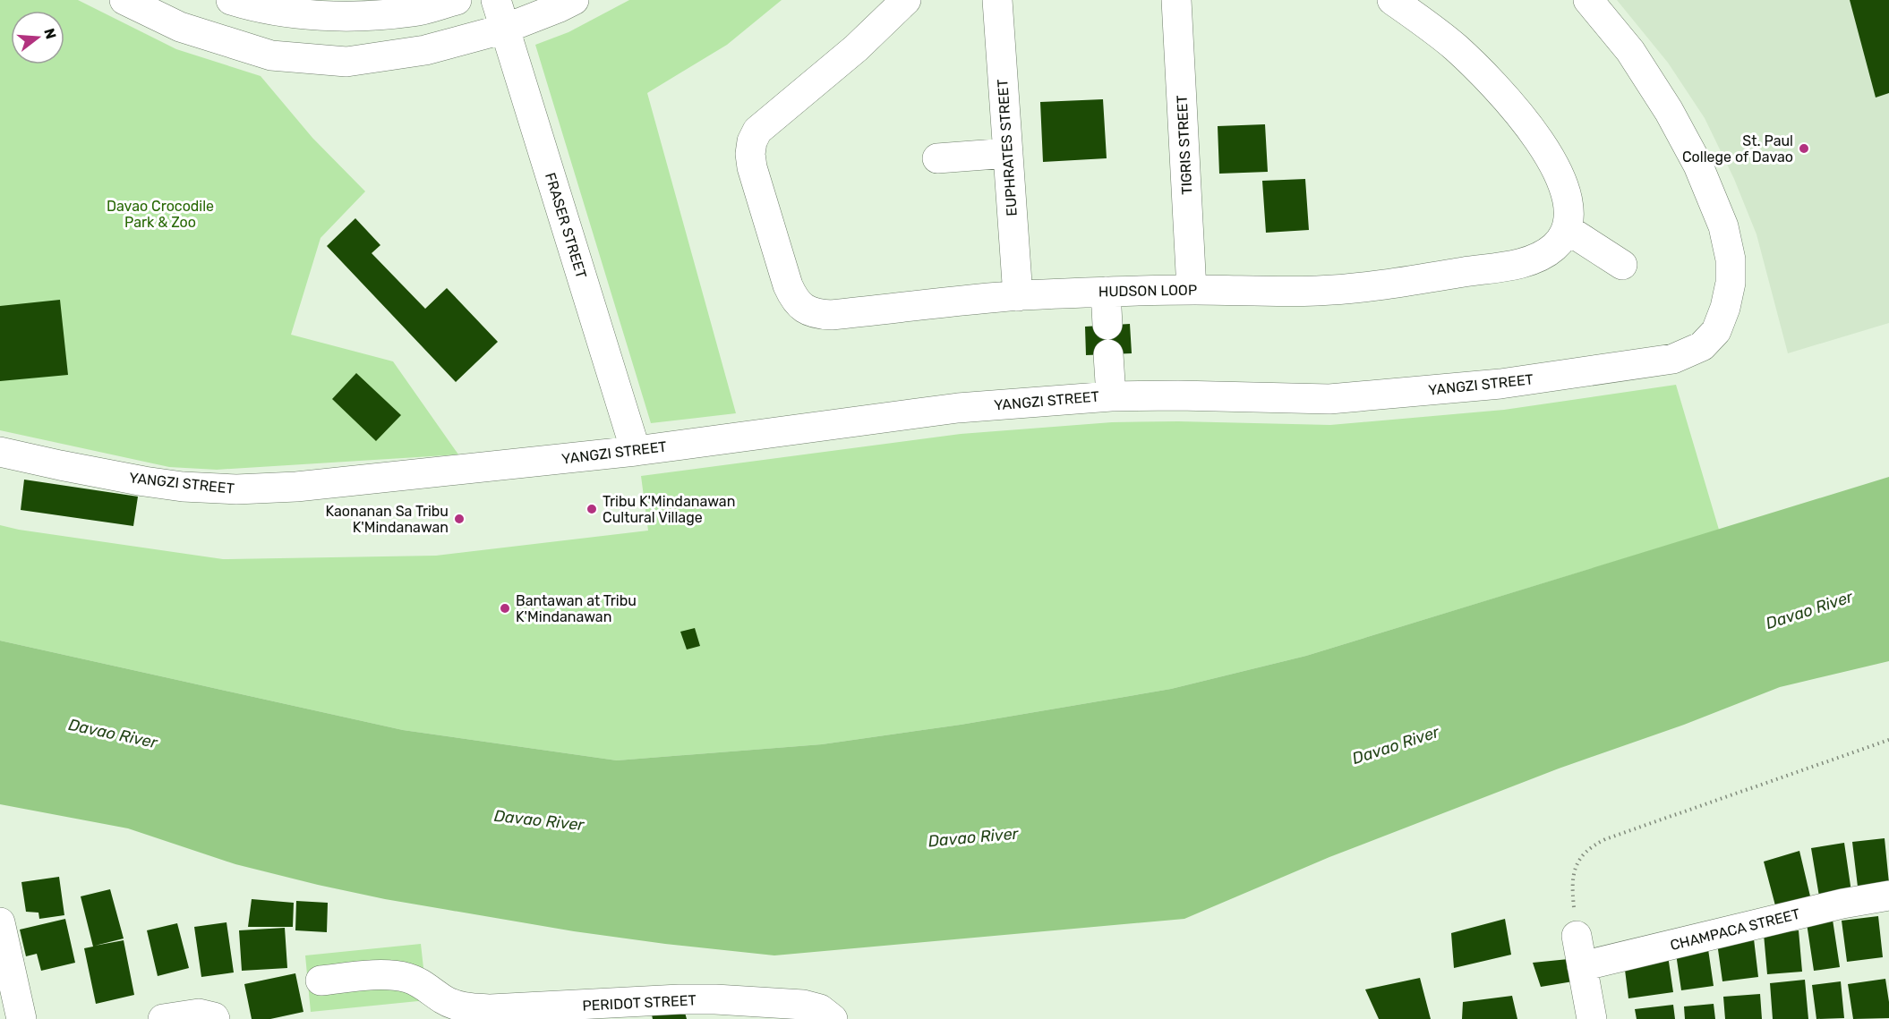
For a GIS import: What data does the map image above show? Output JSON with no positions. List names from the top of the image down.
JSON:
{
  "streets": {
    "street": [
      "TIGRIS STREET",
      "EUPHRATES STREET",
      "FRASER STREET",
      "HUDSON LOOP",
      "YANGZI STREET",
      "CHAMPACA STREET",
      "PERIDOT STREET"
    ]
  },
  "crossings": [
    ["TIGRIS STREET", "HUDSON LOOP"],
    ["EUPHRATES STREET", "HUDSON LOOP"],
    ["FRASER STREET", "YANGZI STREET"]
  ],
  "water": ["Davao River"],
  "parks": ["Davao Crocodile Park & Zoo"],
  "places": [
    "St. Paul College of Davao",
    "Tribu K'Mindanawan Cultural Village",
    "Kaonanan Sa Tribu K'Mindanawan",
    "Bantawan at Tribu K'Mindanawan"
  ],
  "north": "right"
}
